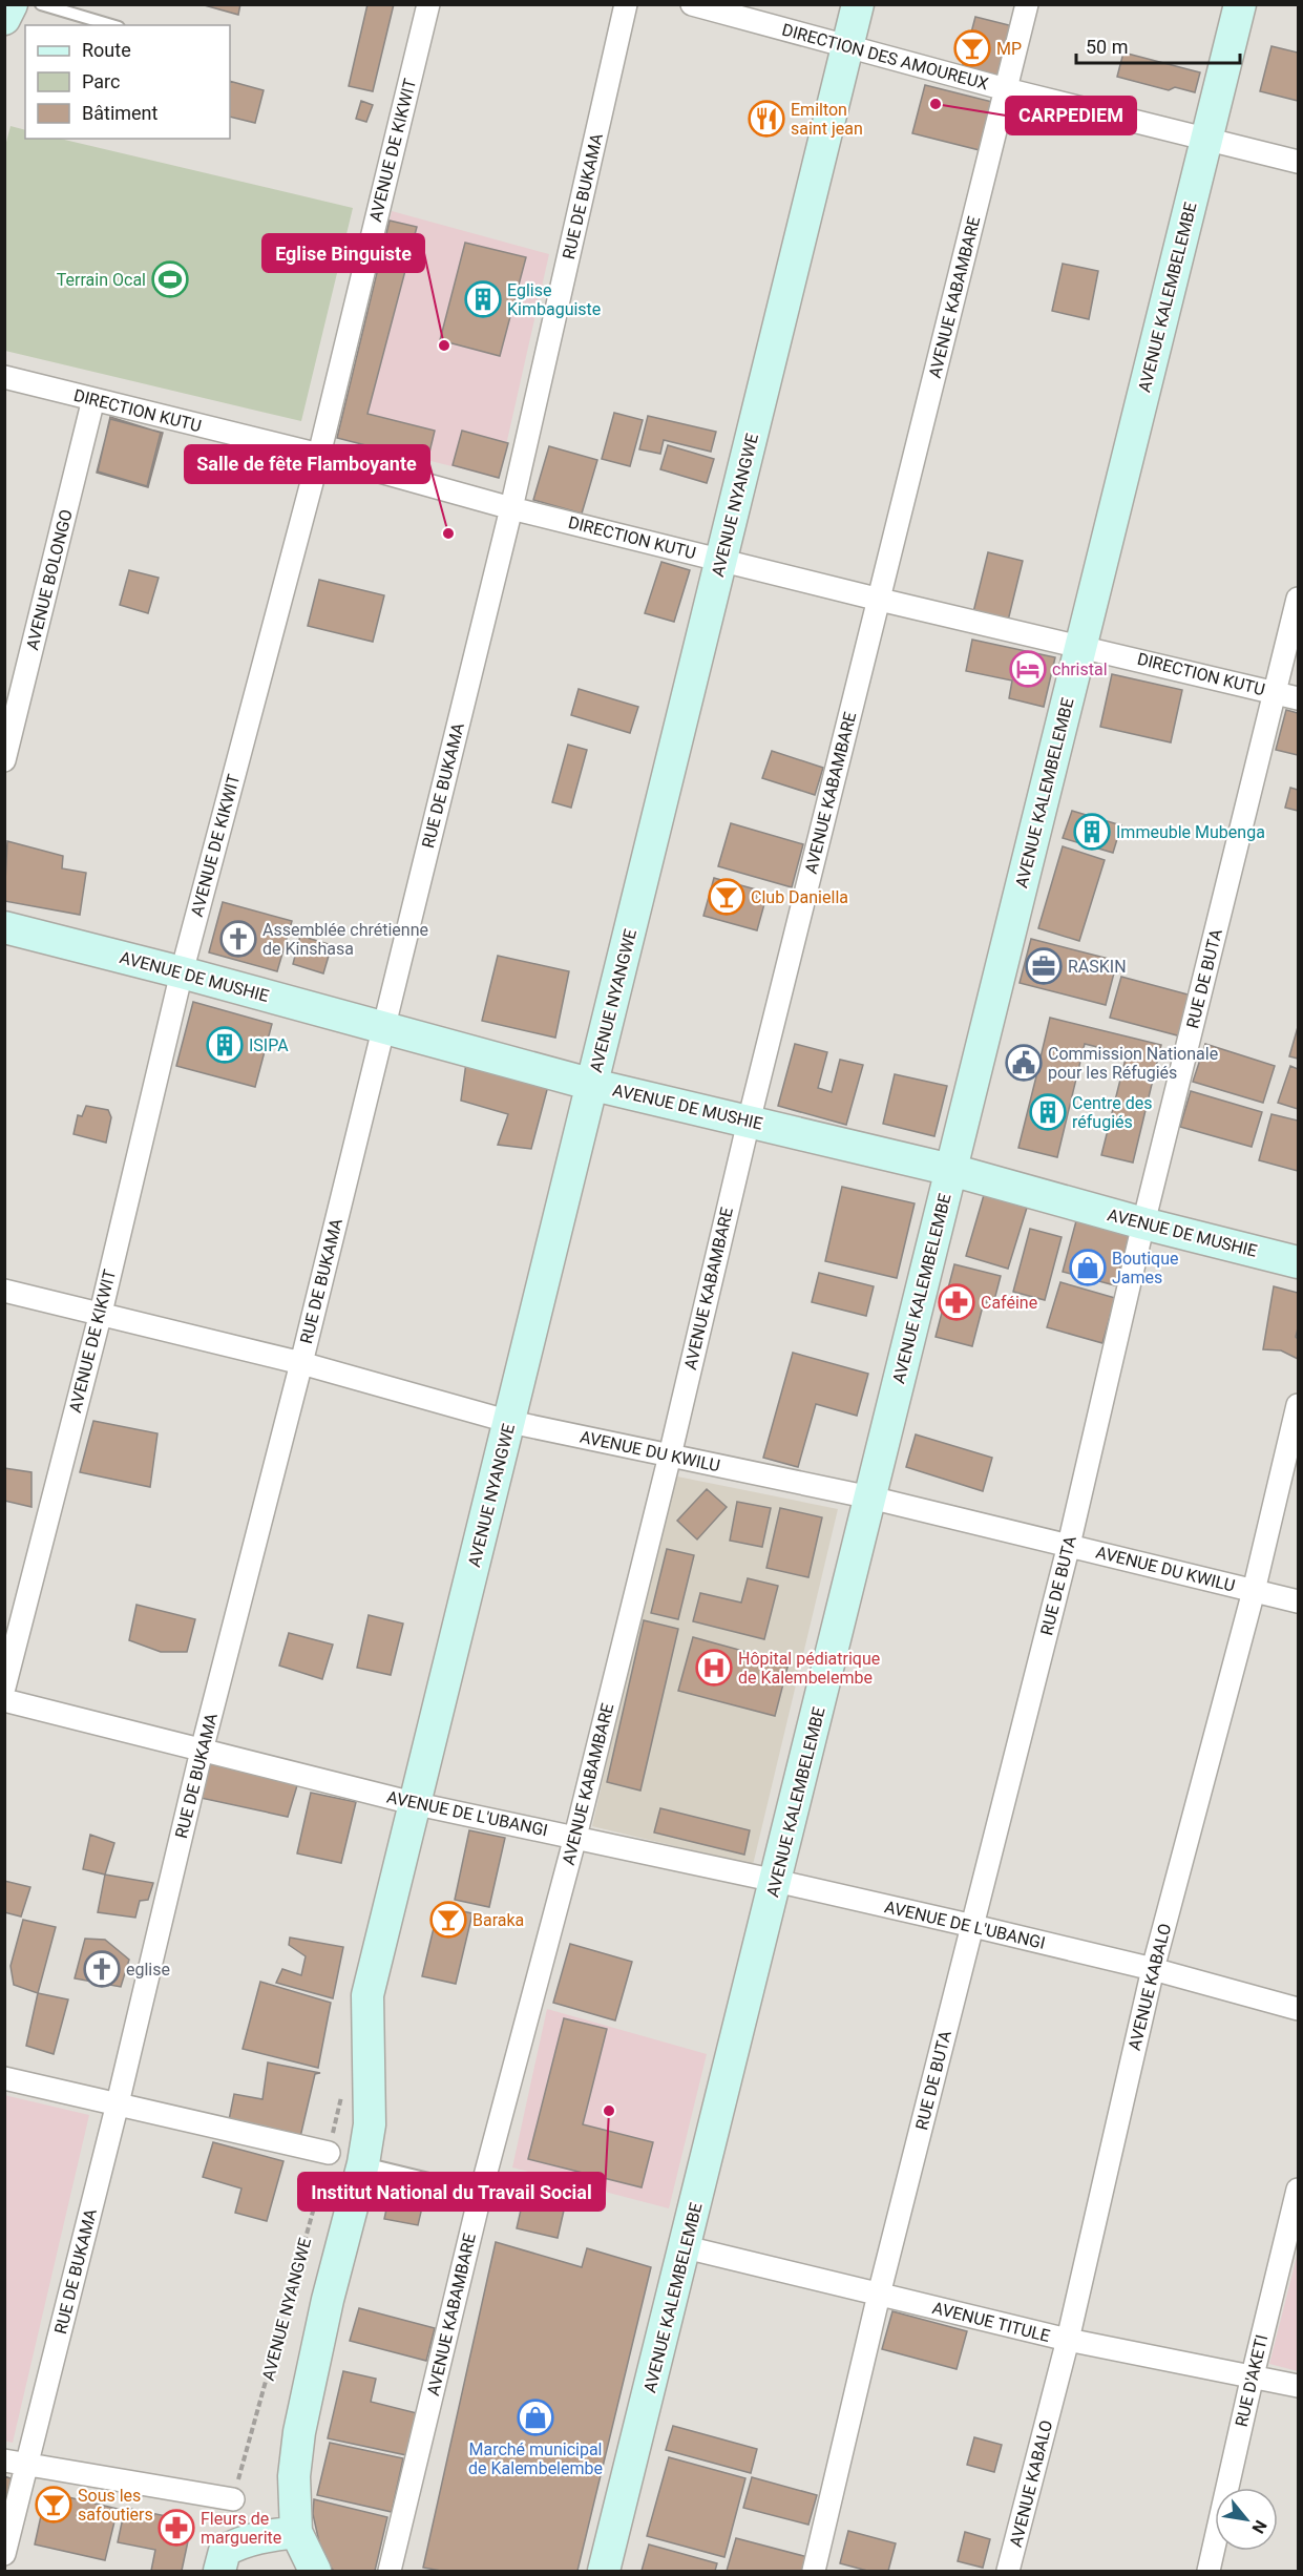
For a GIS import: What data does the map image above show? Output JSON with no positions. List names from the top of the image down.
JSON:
{
  "streets": {
    "street": [
      "DIRECTION DES AMOUREUX",
      "AVENUE DE KIKWIT",
      "RUE DE BUKAMA",
      "AVENUE KABAMBARE",
      "AVENUE KALEMBELEMBE",
      "DIRECTION KUTU",
      "AVENUE NYANGWE",
      "AVENUE BOLONGO",
      "AVENUE DE MUSHIE",
      "RUE DE BUTA",
      "AVENUE DU KWILU",
      "AVENUE DE L'UBANGI",
      "AVENUE KABALO",
      "AVENUE TITULE",
      "RUE D'AKETI"
    ]
  },
  "crossings": [
    ["DIRECTION DES AMOUREUX", "AVENUE KABAMBARE"],
    ["DIRECTION DES AMOUREUX", "AVENUE KALEMBELEMBE"],
    ["DIRECTION DES AMOUREUX", "AVENUE NYANGWE"],
    ["AVENUE DE KIKWIT", "DIRECTION KUTU"],
    ["AVENUE DE KIKWIT", "AVENUE DE MUSHIE"],
    ["AVENUE DE KIKWIT", "AVENUE DU KWILU"],
    ["RUE DE BUKAMA", "DIRECTION KUTU"],
    ["RUE DE BUKAMA", "AVENUE DE MUSHIE"],
    ["RUE DE BUKAMA", "AVENUE DU KWILU"],
    ["RUE DE BUKAMA", "AVENUE DE L'UBANGI"],
    ["AVENUE KABAMBARE", "DIRECTION KUTU"],
    ["AVENUE KABAMBARE", "AVENUE DE MUSHIE"],
    ["AVENUE KABAMBARE", "AVENUE DU KWILU"],
    ["AVENUE KABAMBARE", "AVENUE DE L'UBANGI"],
    ["AVENUE KALEMBELEMBE", "DIRECTION KUTU"],
    ["AVENUE KALEMBELEMBE", "AVENUE DE MUSHIE"],
    ["AVENUE KALEMBELEMBE", "AVENUE DU KWILU"],
    ["AVENUE KALEMBELEMBE", "AVENUE DE L'UBANGI"],
    ["AVENUE KALEMBELEMBE", "AVENUE TITULE"],
    ["DIRECTION KUTU", "AVENUE NYANGWE"],
    ["DIRECTION KUTU", "AVENUE BOLONGO"],
    ["DIRECTION KUTU", "RUE DE BUTA"],
    ["AVENUE NYANGWE", "AVENUE DE MUSHIE"],
    ["AVENUE NYANGWE", "AVENUE DU KWILU"],
    ["AVENUE NYANGWE", "AVENUE DE L'UBANGI"],
    ["AVENUE DE MUSHIE", "RUE DE BUTA"],
    ["RUE DE BUTA", "AVENUE DU KWILU"],
    ["RUE DE BUTA", "AVENUE DE L'UBANGI"],
    ["RUE DE BUTA", "AVENUE TITULE"],
    ["AVENUE DU KWILU", "AVENUE KABALO"],
    ["AVENUE DE L'UBANGI", "AVENUE KABALO"],
    ["AVENUE KABALO", "AVENUE TITULE"],
    ["AVENUE TITULE", "RUE D'AKETI"]
  ],
  "places": {
    "bar": [
      "MP",
      "Club Daniella",
      "Baraka",
      "Sous les safoutiers"
    ],
    "other": [
      "CARPEDIEM",
      "Eglise Binguiste",
      "Salle de fête Flamboyante",
      "Institut National du Travail Social"
    ],
    "restaurant": ["Emilton saint jean"],
    "sports": ["Terrain Ocal"],
    "building": [
      "Eglise Kimbaguiste",
      "Immeuble Mubenga",
      "ISIPA",
      "Centre des réfugiés"
    ],
    "hotel": ["christal"],
    "church": ["Assemblée chrétienne de Kinshasa", "eglise"],
    "office": ["RASKIN"],
    "public building": ["Commission Nationale pour les Réfugiés"],
    "shop": ["Boutique James", "Marché municipal de Kalembelembe"],
    "pharmacy": ["Caféine", "Fleurs de marguerite"],
    "hospital": ["Hôpital pédiatrique de Kalembelembe"]
  },
  "legend": ["Route", "Parc", "Bâtiment"],
  "scale_bar": "50 m",
  "north": "bottom right"
}
